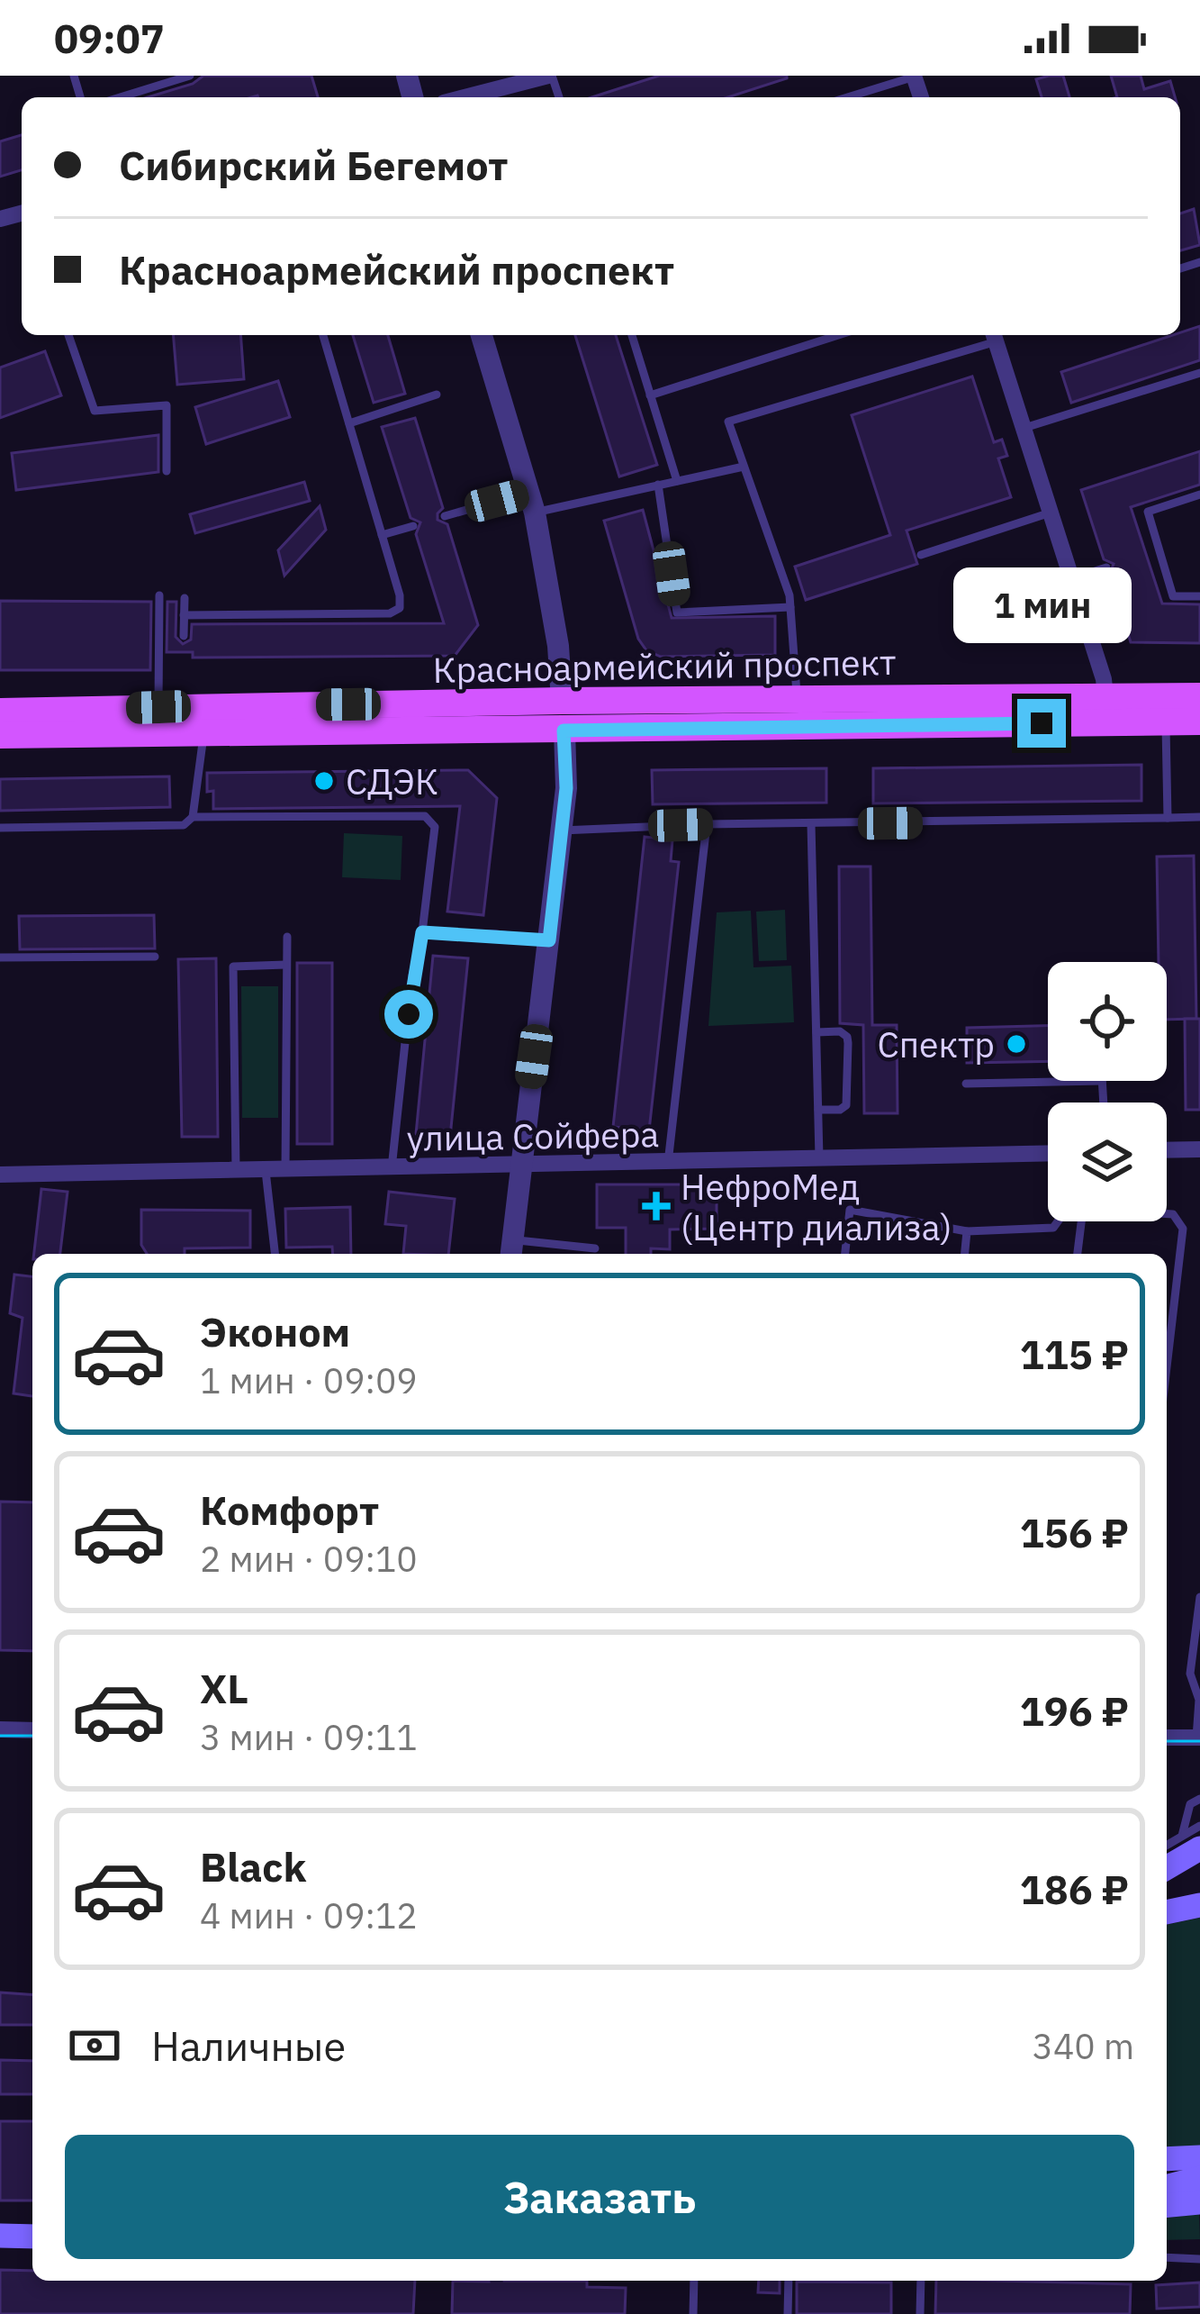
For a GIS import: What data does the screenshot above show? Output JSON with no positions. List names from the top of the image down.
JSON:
{
  "streets": {
    "main road": ["Красноармейский проспект"],
    "street": ["улица Сойфера"]
  },
  "places": {
    "other": ["СДЭК", "Спектр"],
    "health": ["НефроМед (Центр диализа)"]
  },
  "page": {
    "status": "09:07",
    "banner": ["Сибирский Бегемот", "Красноармейский проспект"],
    "bubble": "1 мин",
    "list": [
      {
        "name": "Эконом",
        "note": "1 мин · 09:09",
        "value": "115 ₽"
      },
      {
        "name": "Комфорт",
        "note": "2 мин · 09:10",
        "value": "156 ₽"
      },
      {
        "name": "XL",
        "note": "3 мин · 09:11",
        "value": "196 ₽"
      },
      {
        "name": "Black",
        "note": "4 мин · 09:12",
        "value": "186 ₽"
      }
    ],
    "pay": ["Наличные", "340 m"],
    "buttons": "Заказать"
  }
}
